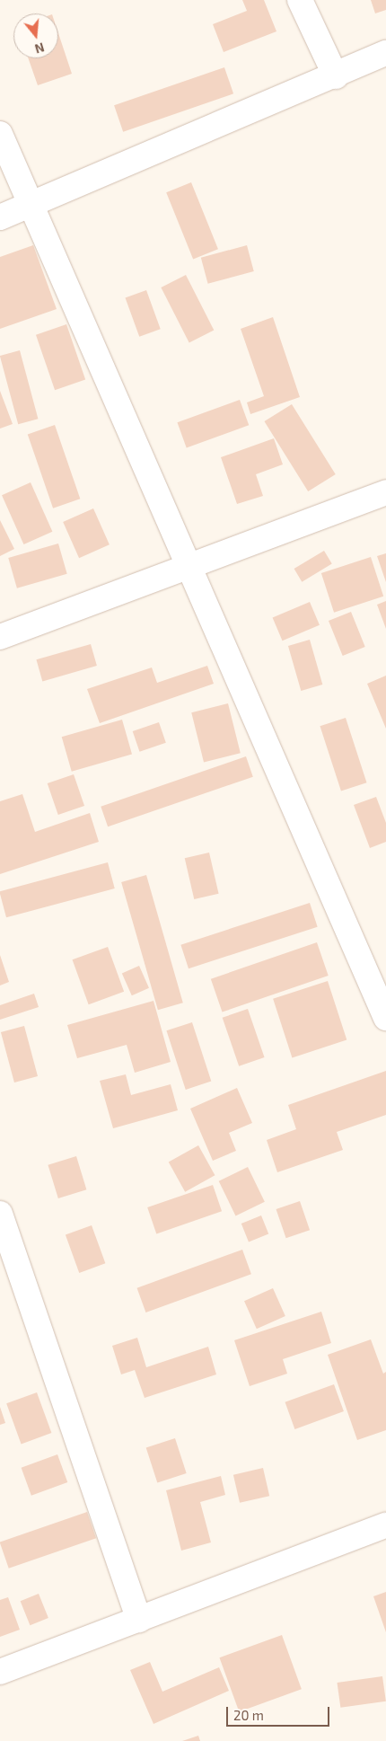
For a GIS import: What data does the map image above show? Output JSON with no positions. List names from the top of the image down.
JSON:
{
  "scale_bar": "20 m",
  "north": "bottom"
}
